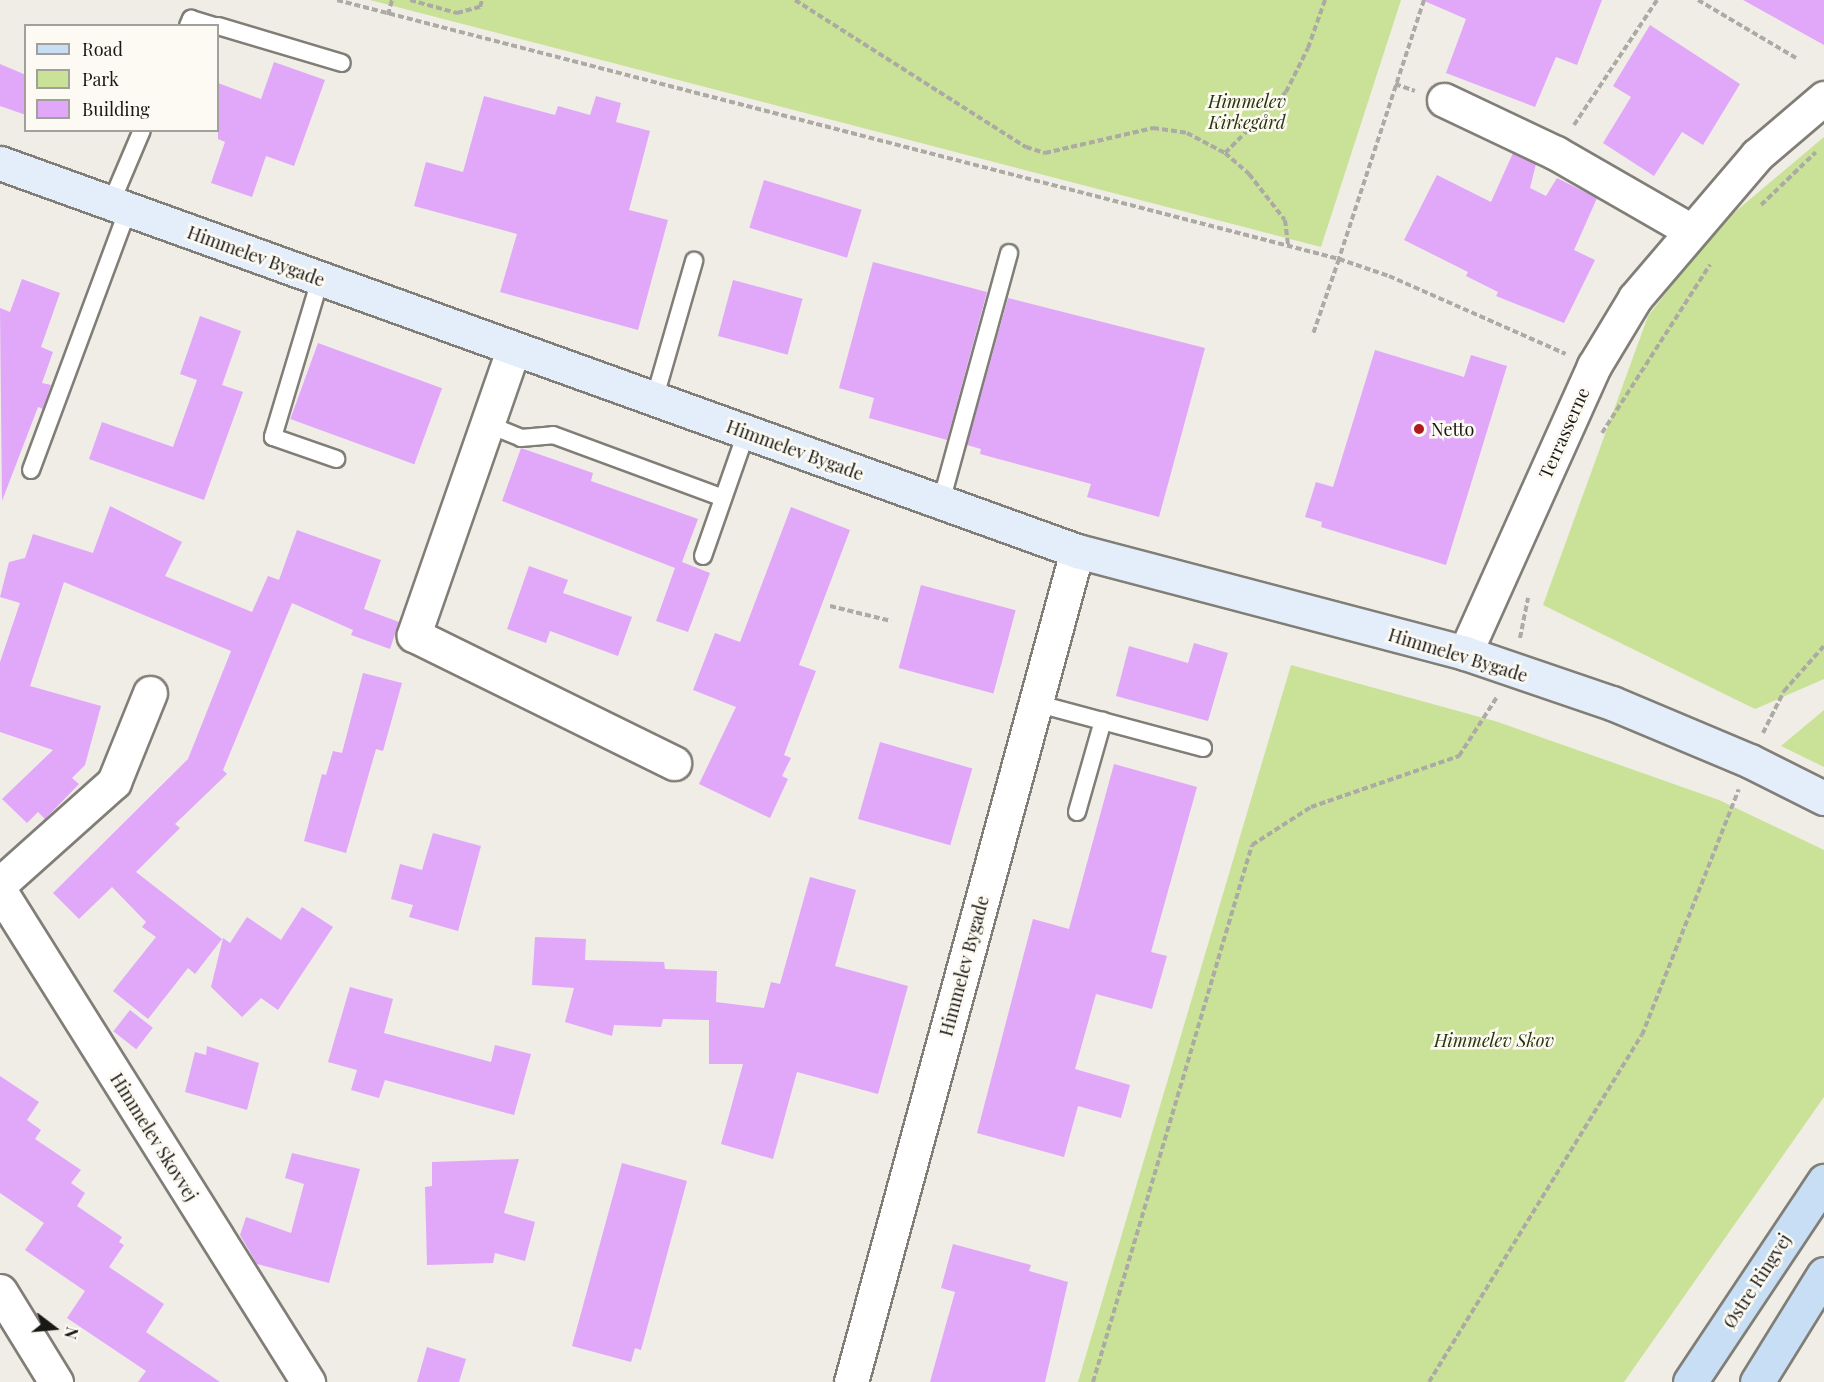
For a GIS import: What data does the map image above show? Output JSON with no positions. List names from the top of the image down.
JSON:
{
  "streets": {
    "main road": ["Østre Ringvej"],
    "street": ["Himmelev Bygade", "Terrasserne", "Himmelev Skovvej"]
  },
  "crossings": [
    ["Himmelev Bygade", "Terrasserne"]
  ],
  "parks": ["Himmelev Kirkegård", "Himmelev Skov"],
  "places": ["Netto"],
  "legend": ["Road", "Park", "Building"],
  "north": "right"
}
